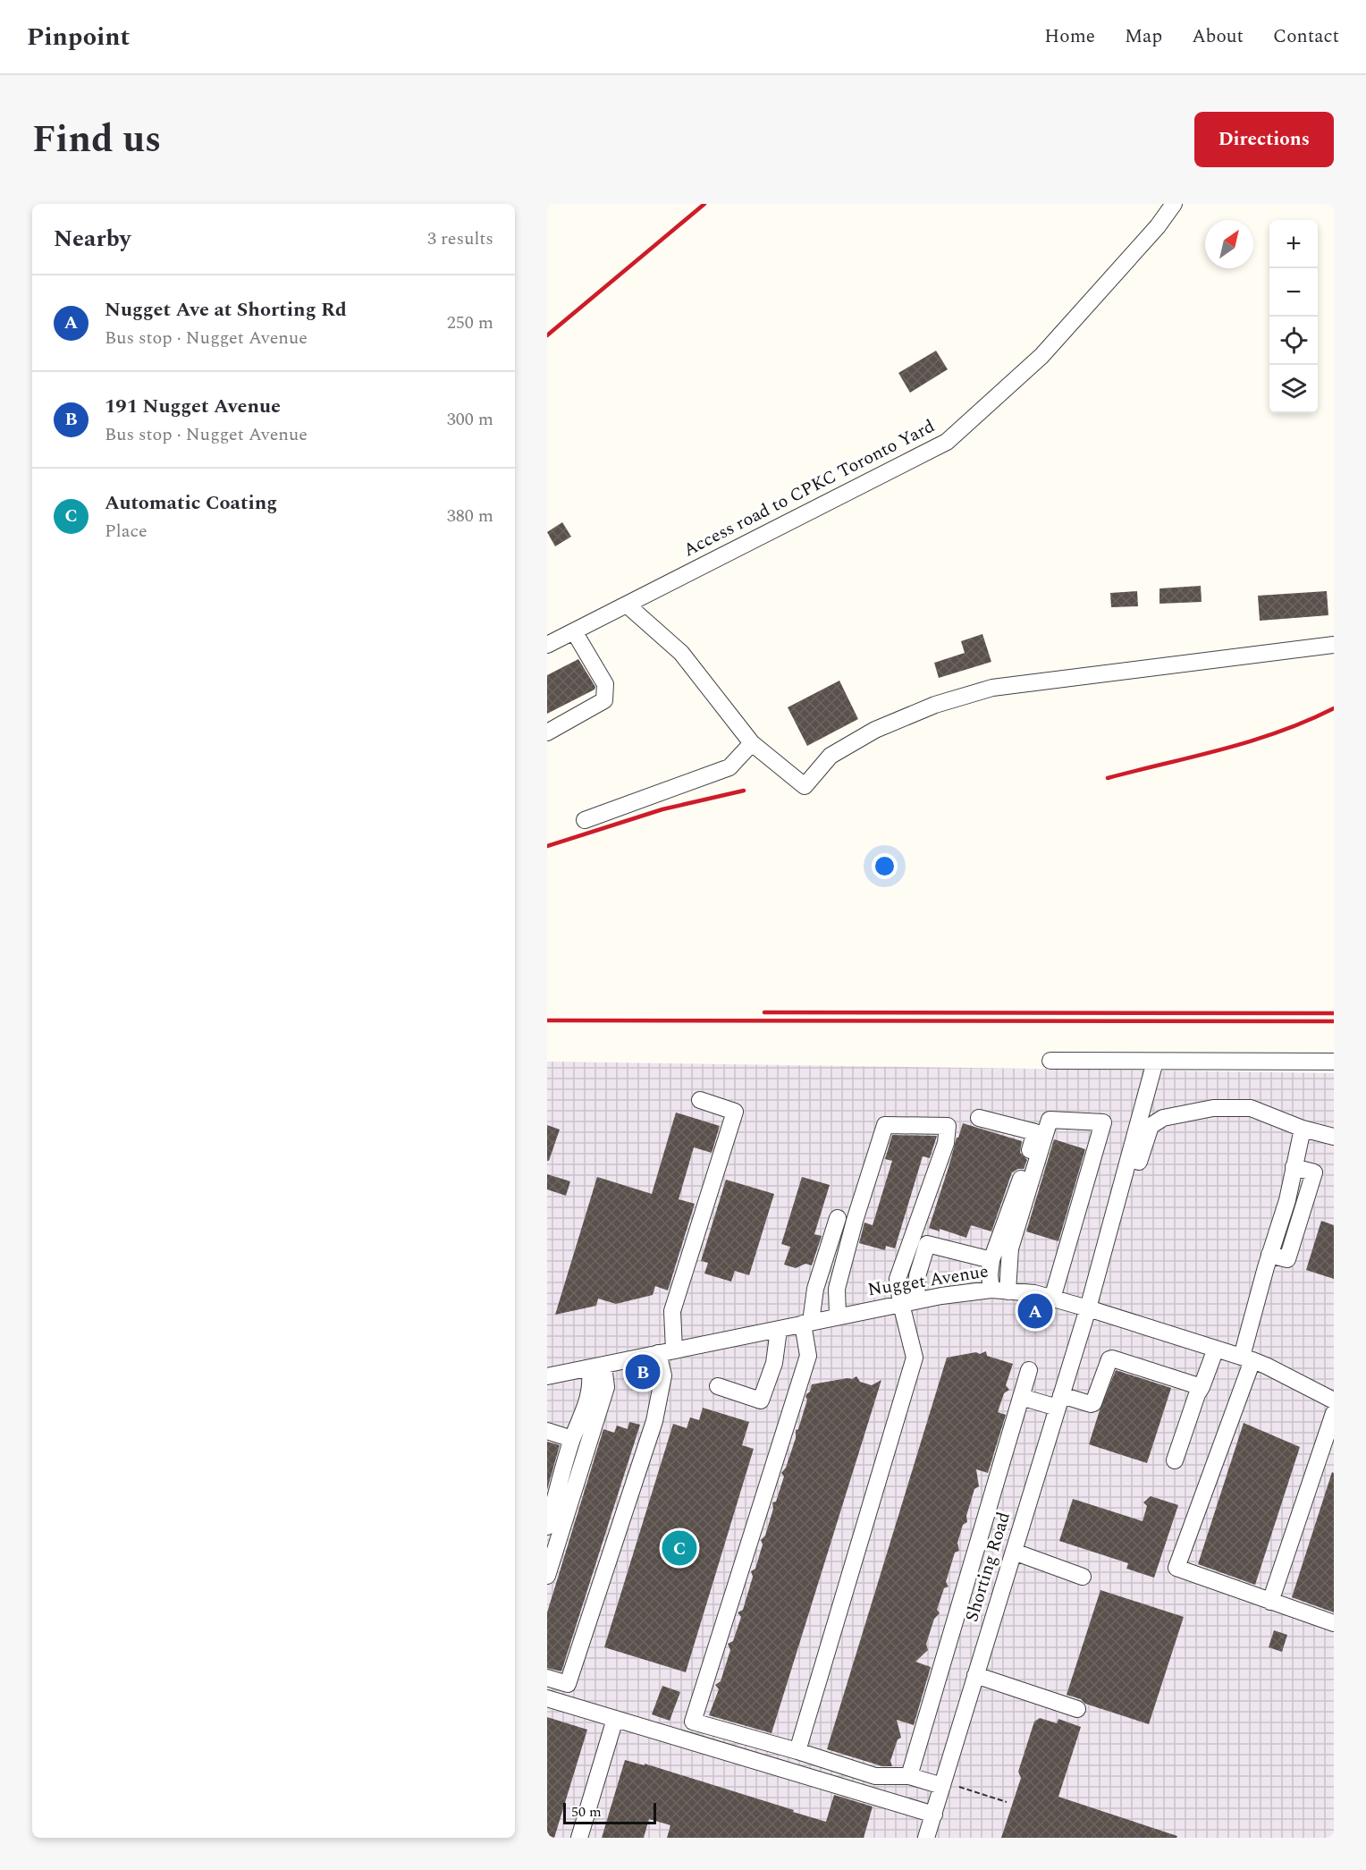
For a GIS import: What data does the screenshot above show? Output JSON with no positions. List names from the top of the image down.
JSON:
{
  "streets": {
    "street": ["Access road to CPKC Toronto Yard", "Nugget Avenue", "Shorting Road"]
  },
  "crossings": [
    ["Nugget Avenue", "Shorting Road"]
  ],
  "scale_bar": "50 m",
  "north": "top right",
  "page": {
    "header": "Pinpoint",
    "nav": [
      "Home",
      "Map",
      "About",
      "Contact"
    ],
    "title": "Find us",
    "buttons": "Directions",
    "heading": ["Nearby", "3 results"],
    "map_buttons": ["+", "−"],
    "list": [
      {
        "mark": "A",
        "name": "Nugget Ave at Shorting Rd",
        "note": "Bus stop · Nugget Avenue",
        "value": "250 m"
      },
      {
        "mark": "B",
        "name": "191 Nugget Avenue",
        "note": "Bus stop · Nugget Avenue",
        "value": "300 m"
      },
      {
        "mark": "C",
        "name": "Automatic Coating",
        "note": "Place",
        "value": "380 m"
      }
    ],
    "pins": ["A", "B", "C"],
    "scale": "50 m"
  }
}
